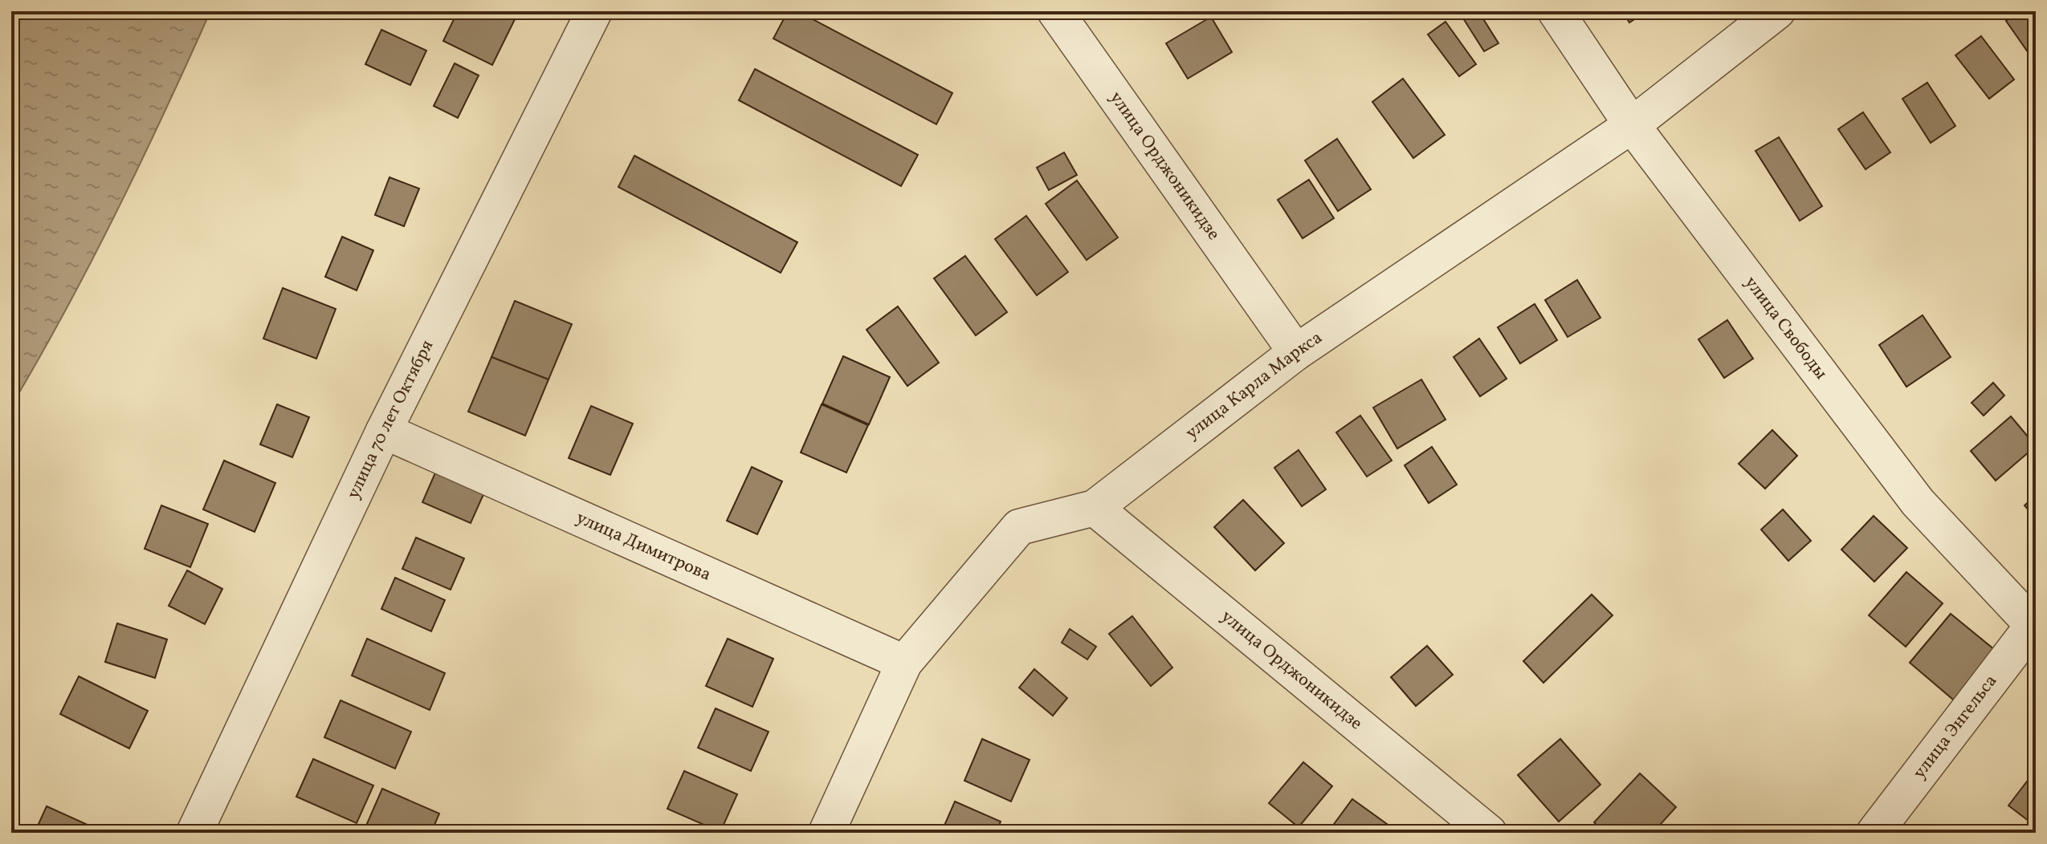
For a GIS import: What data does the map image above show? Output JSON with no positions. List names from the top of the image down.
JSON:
{
  "streets": {
    "street": [
      "улица Орджоникидзе",
      "улица Свободы",
      "улица Карла Маркса",
      "улица 70 лет Октября",
      "улица Димитрова",
      "улица Энгельса"
    ]
  },
  "crossings": [
    ["улица Орджоникидзе", "улица Карла Маркса"],
    ["улица Свободы", "улица Карла Маркса"],
    ["улица Свободы", "улица Энгельса"],
    ["улица Карла Маркса", "улица Димитрова"],
    ["улица 70 лет Октября", "улица Димитрова"]
  ]
}
